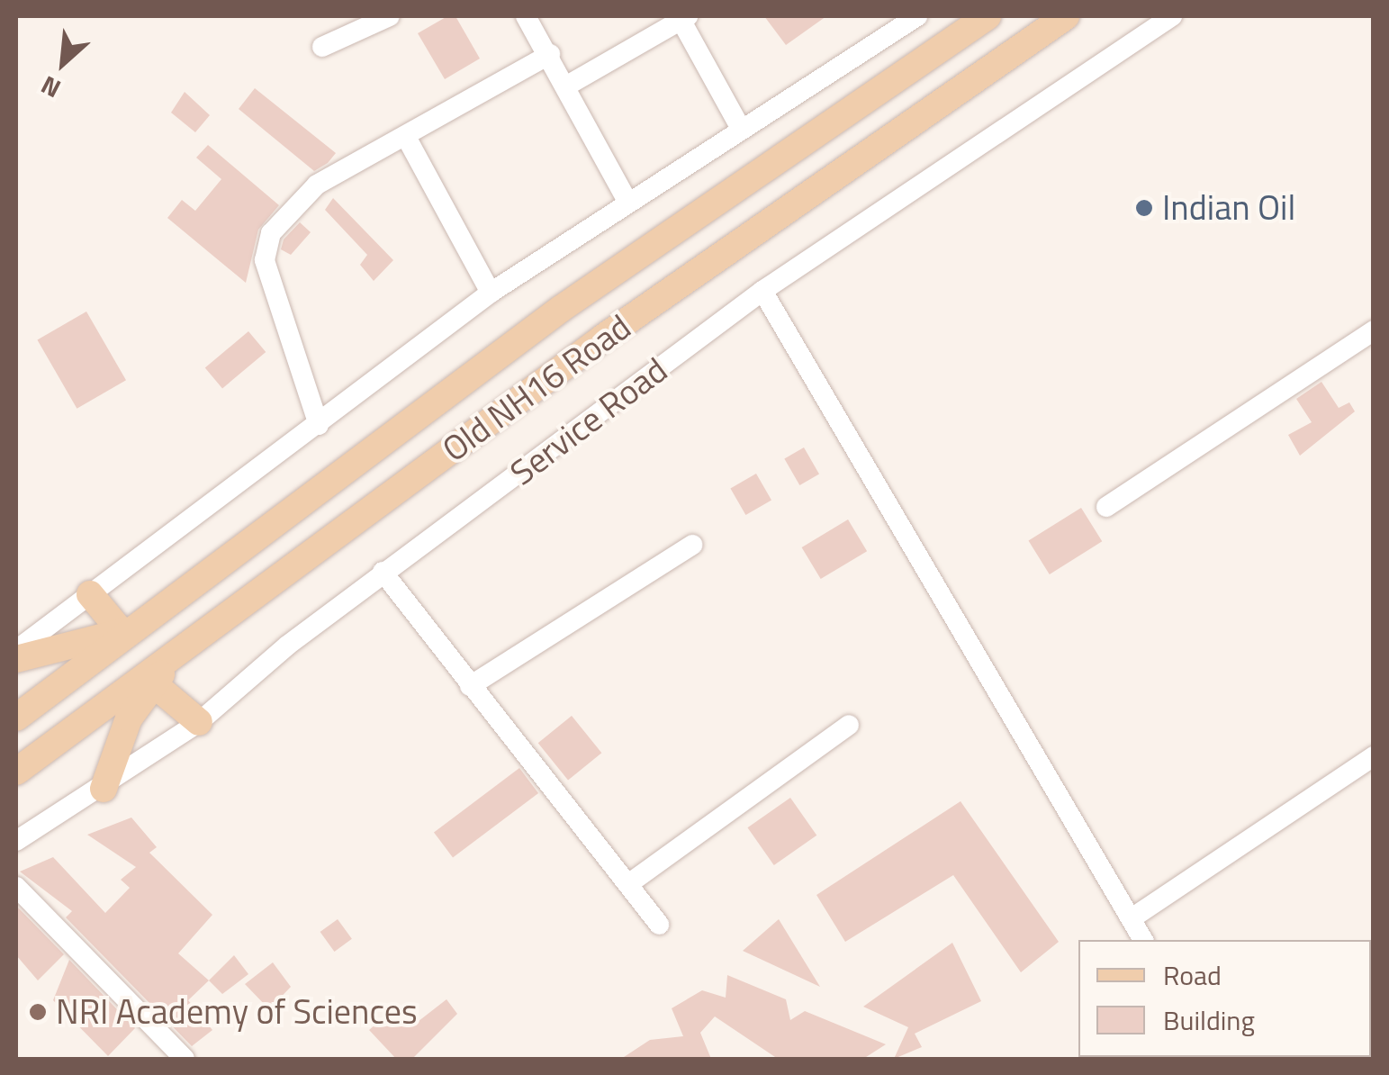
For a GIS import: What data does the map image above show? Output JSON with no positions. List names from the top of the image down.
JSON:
{
  "streets": {
    "main road": ["Old NH16 Road"],
    "street": ["Service Road"]
  },
  "places": ["Indian Oil", "NRI Academy of Sciences"],
  "legend": ["Road", "Building"],
  "north": "bottom left"
}
